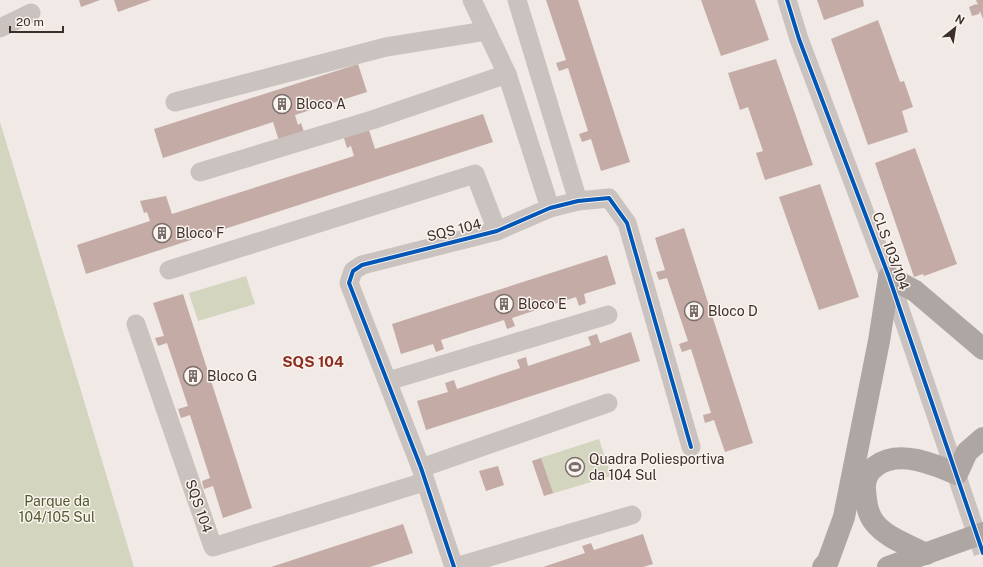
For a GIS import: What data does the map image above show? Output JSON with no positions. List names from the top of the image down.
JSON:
{
  "streets": {
    "street": ["SQS 104", "CLS 103/104"]
  },
  "districts": ["SQS 104"],
  "parks": ["Parque da 104/105 Sul"],
  "places": {
    "building": [
      "Bloco A",
      "Bloco F",
      "Bloco E",
      "Bloco D",
      "Bloco G"
    ],
    "sports": ["Quadra Poliesportiva da 104 Sul"]
  },
  "scale_bar": "20 m",
  "north": "top right"
}
